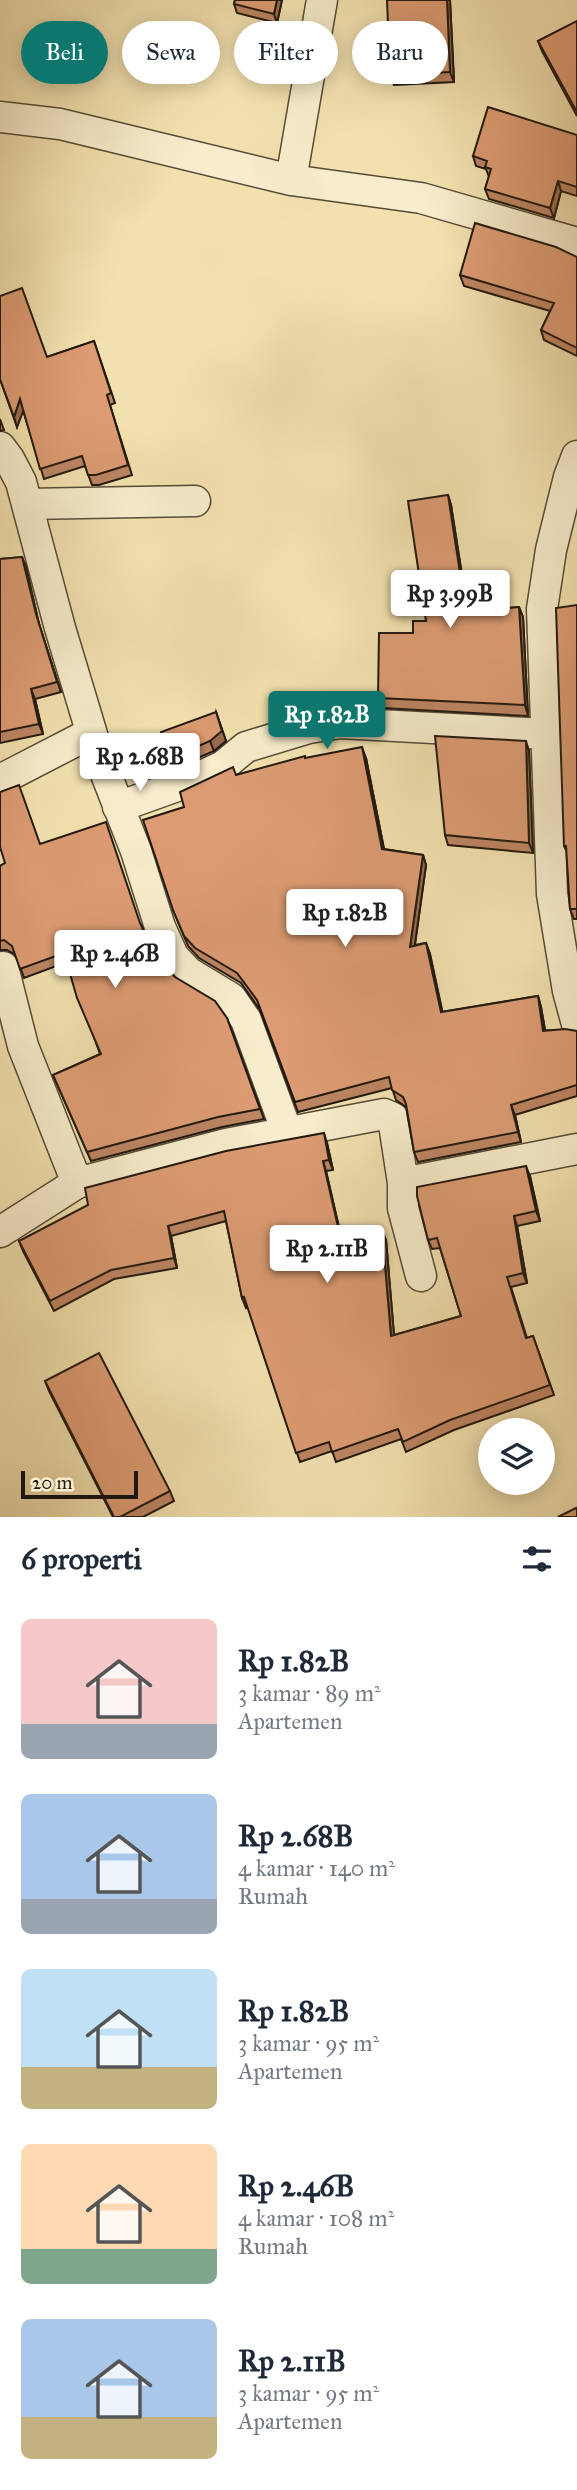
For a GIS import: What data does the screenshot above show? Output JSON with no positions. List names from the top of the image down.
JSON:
{
  "scale_bar": "20 m",
  "page": {
    "chip": [
      "Beli",
      "Sewa",
      "Filter",
      "Baru"
    ],
    "price": [
      "Rp 3.99B",
      "Rp 1.82B",
      "Rp 2.68B",
      "Rp 1.82B",
      "Rp 2.46B",
      "Rp 2.11B"
    ],
    "scale": "20 m",
    "heading": "6 properti",
    "list": [
      {
        "name": "Rp 1.82B",
        "note": "3 kamar · 89 m² · Apartemen"
      },
      {
        "name": "Rp 2.68B",
        "note": "4 kamar · 140 m² · Rumah"
      },
      {
        "name": "Rp 1.82B",
        "note": "3 kamar · 95 m² · Apartemen"
      },
      {
        "name": "Rp 2.46B",
        "note": "4 kamar · 108 m² · Rumah"
      },
      {
        "name": "Rp 2.11B",
        "note": "3 kamar · 95 m² · Apartemen"
      }
    ]
  }
}
